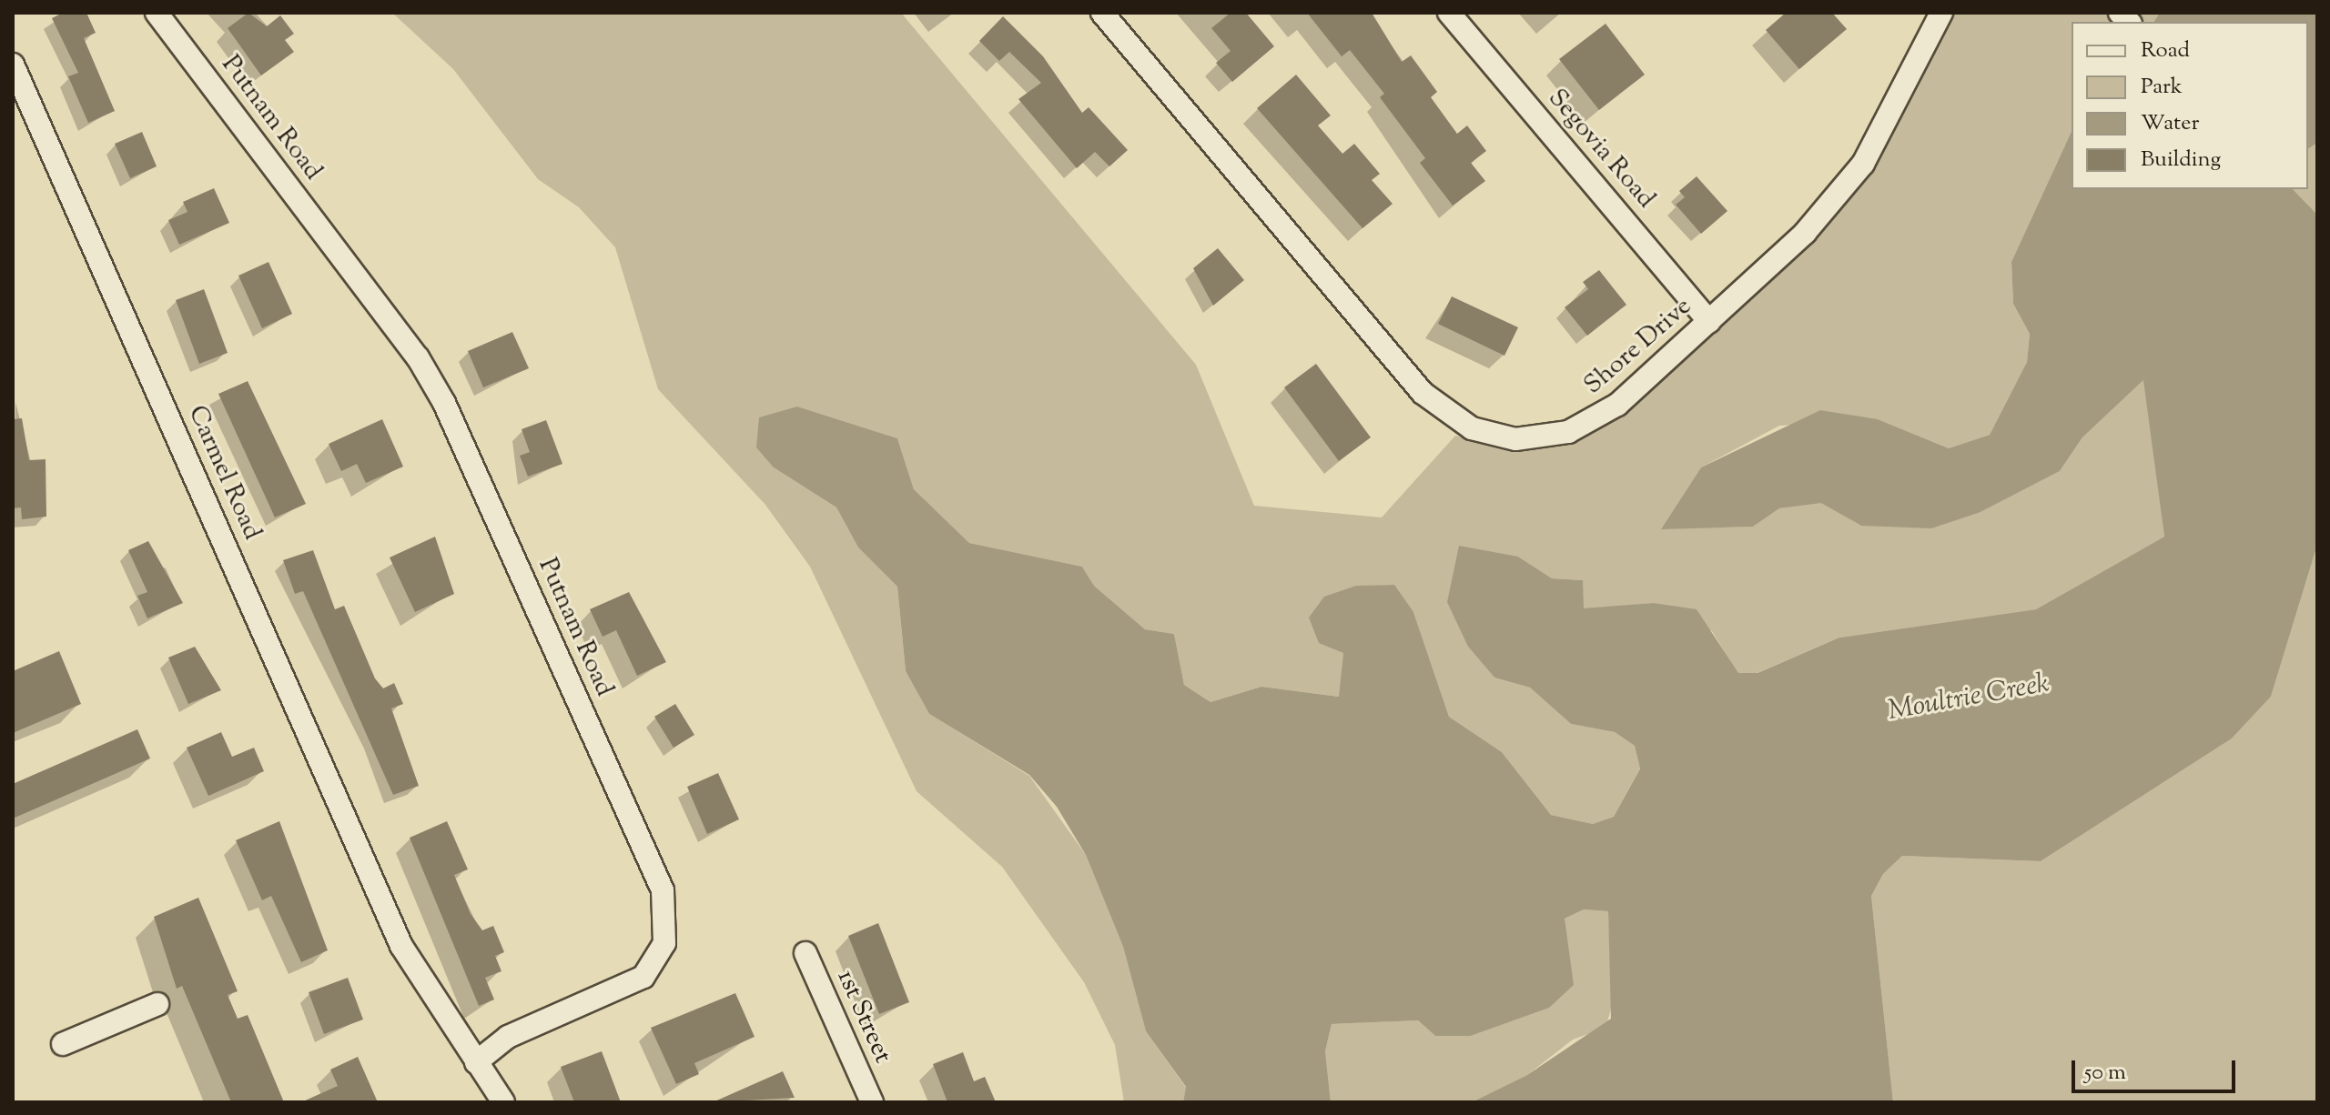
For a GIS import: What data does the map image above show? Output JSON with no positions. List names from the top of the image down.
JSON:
{
  "streets": {
    "street": [
      "Putnam Road",
      "Segovia Road",
      "Shore Drive",
      "Carmel Road",
      "1st Street"
    ]
  },
  "crossings": [
    ["Putnam Road", "Carmel Road"],
    ["Segovia Road", "Shore Drive"]
  ],
  "water": ["Moultrie Creek"],
  "legend": [
    "Road",
    "Park",
    "Water",
    "Building"
  ],
  "scale_bar": "50 m"
}
